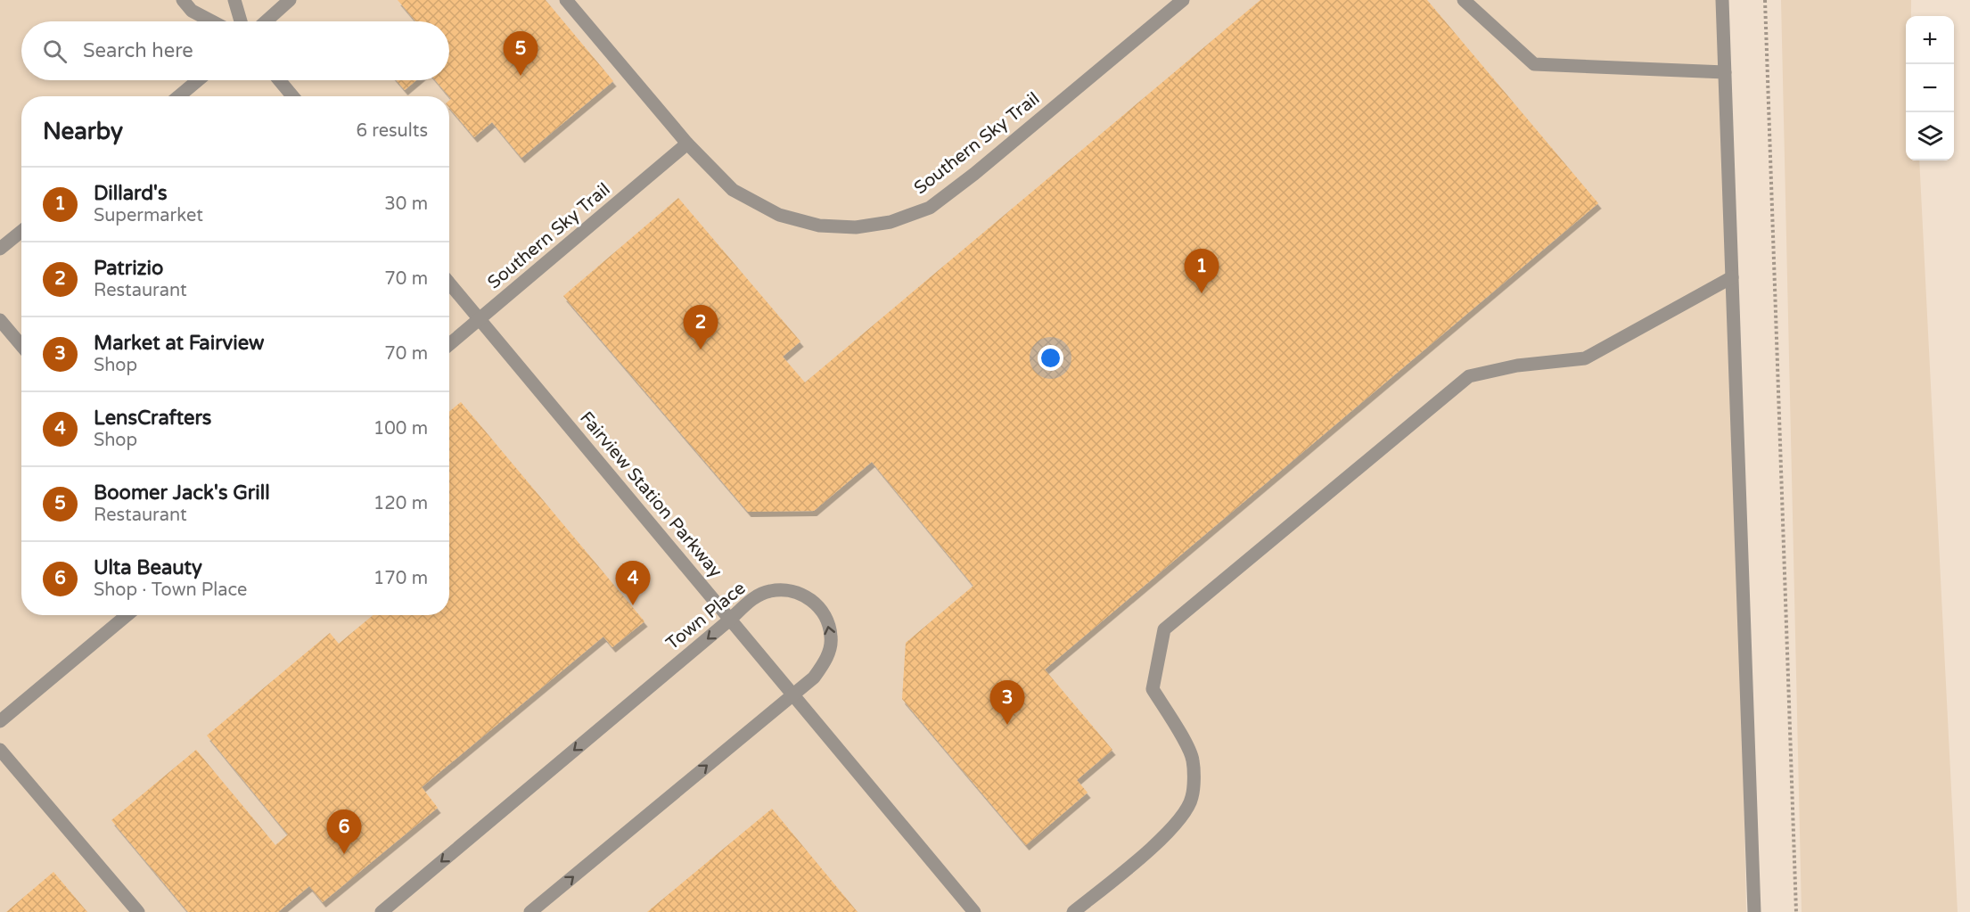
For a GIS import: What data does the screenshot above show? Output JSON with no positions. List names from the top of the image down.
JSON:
{
  "streets": {
    "street": ["Southern Sky Trail", "Fairview Station Parkway", "Town Place"]
  },
  "crossings": [
    ["Southern Sky Trail", "Fairview Station Parkway"],
    ["Fairview Station Parkway", "Town Place"]
  ],
  "page": {
    "map_buttons": ["+", "−"],
    "search": "Search here",
    "pins": [
      "5",
      "1",
      "2",
      "4",
      "3",
      "6"
    ],
    "heading": ["Nearby", "6 results"],
    "list": [
      {
        "mark": "1",
        "name": "Dillard's",
        "note": "Supermarket",
        "value": "30 m"
      },
      {
        "mark": "2",
        "name": "Patrizio",
        "note": "Restaurant",
        "value": "70 m"
      },
      {
        "mark": "3",
        "name": "Market at Fairview",
        "note": "Shop",
        "value": "70 m"
      },
      {
        "mark": "4",
        "name": "LensCrafters",
        "note": "Shop",
        "value": "100 m"
      },
      {
        "mark": "5",
        "name": "Boomer Jack's Grill",
        "note": "Restaurant",
        "value": "120 m"
      },
      {
        "mark": "6",
        "name": "Ulta Beauty",
        "note": "Shop · Town Place",
        "value": "170 m"
      }
    ]
  }
}
